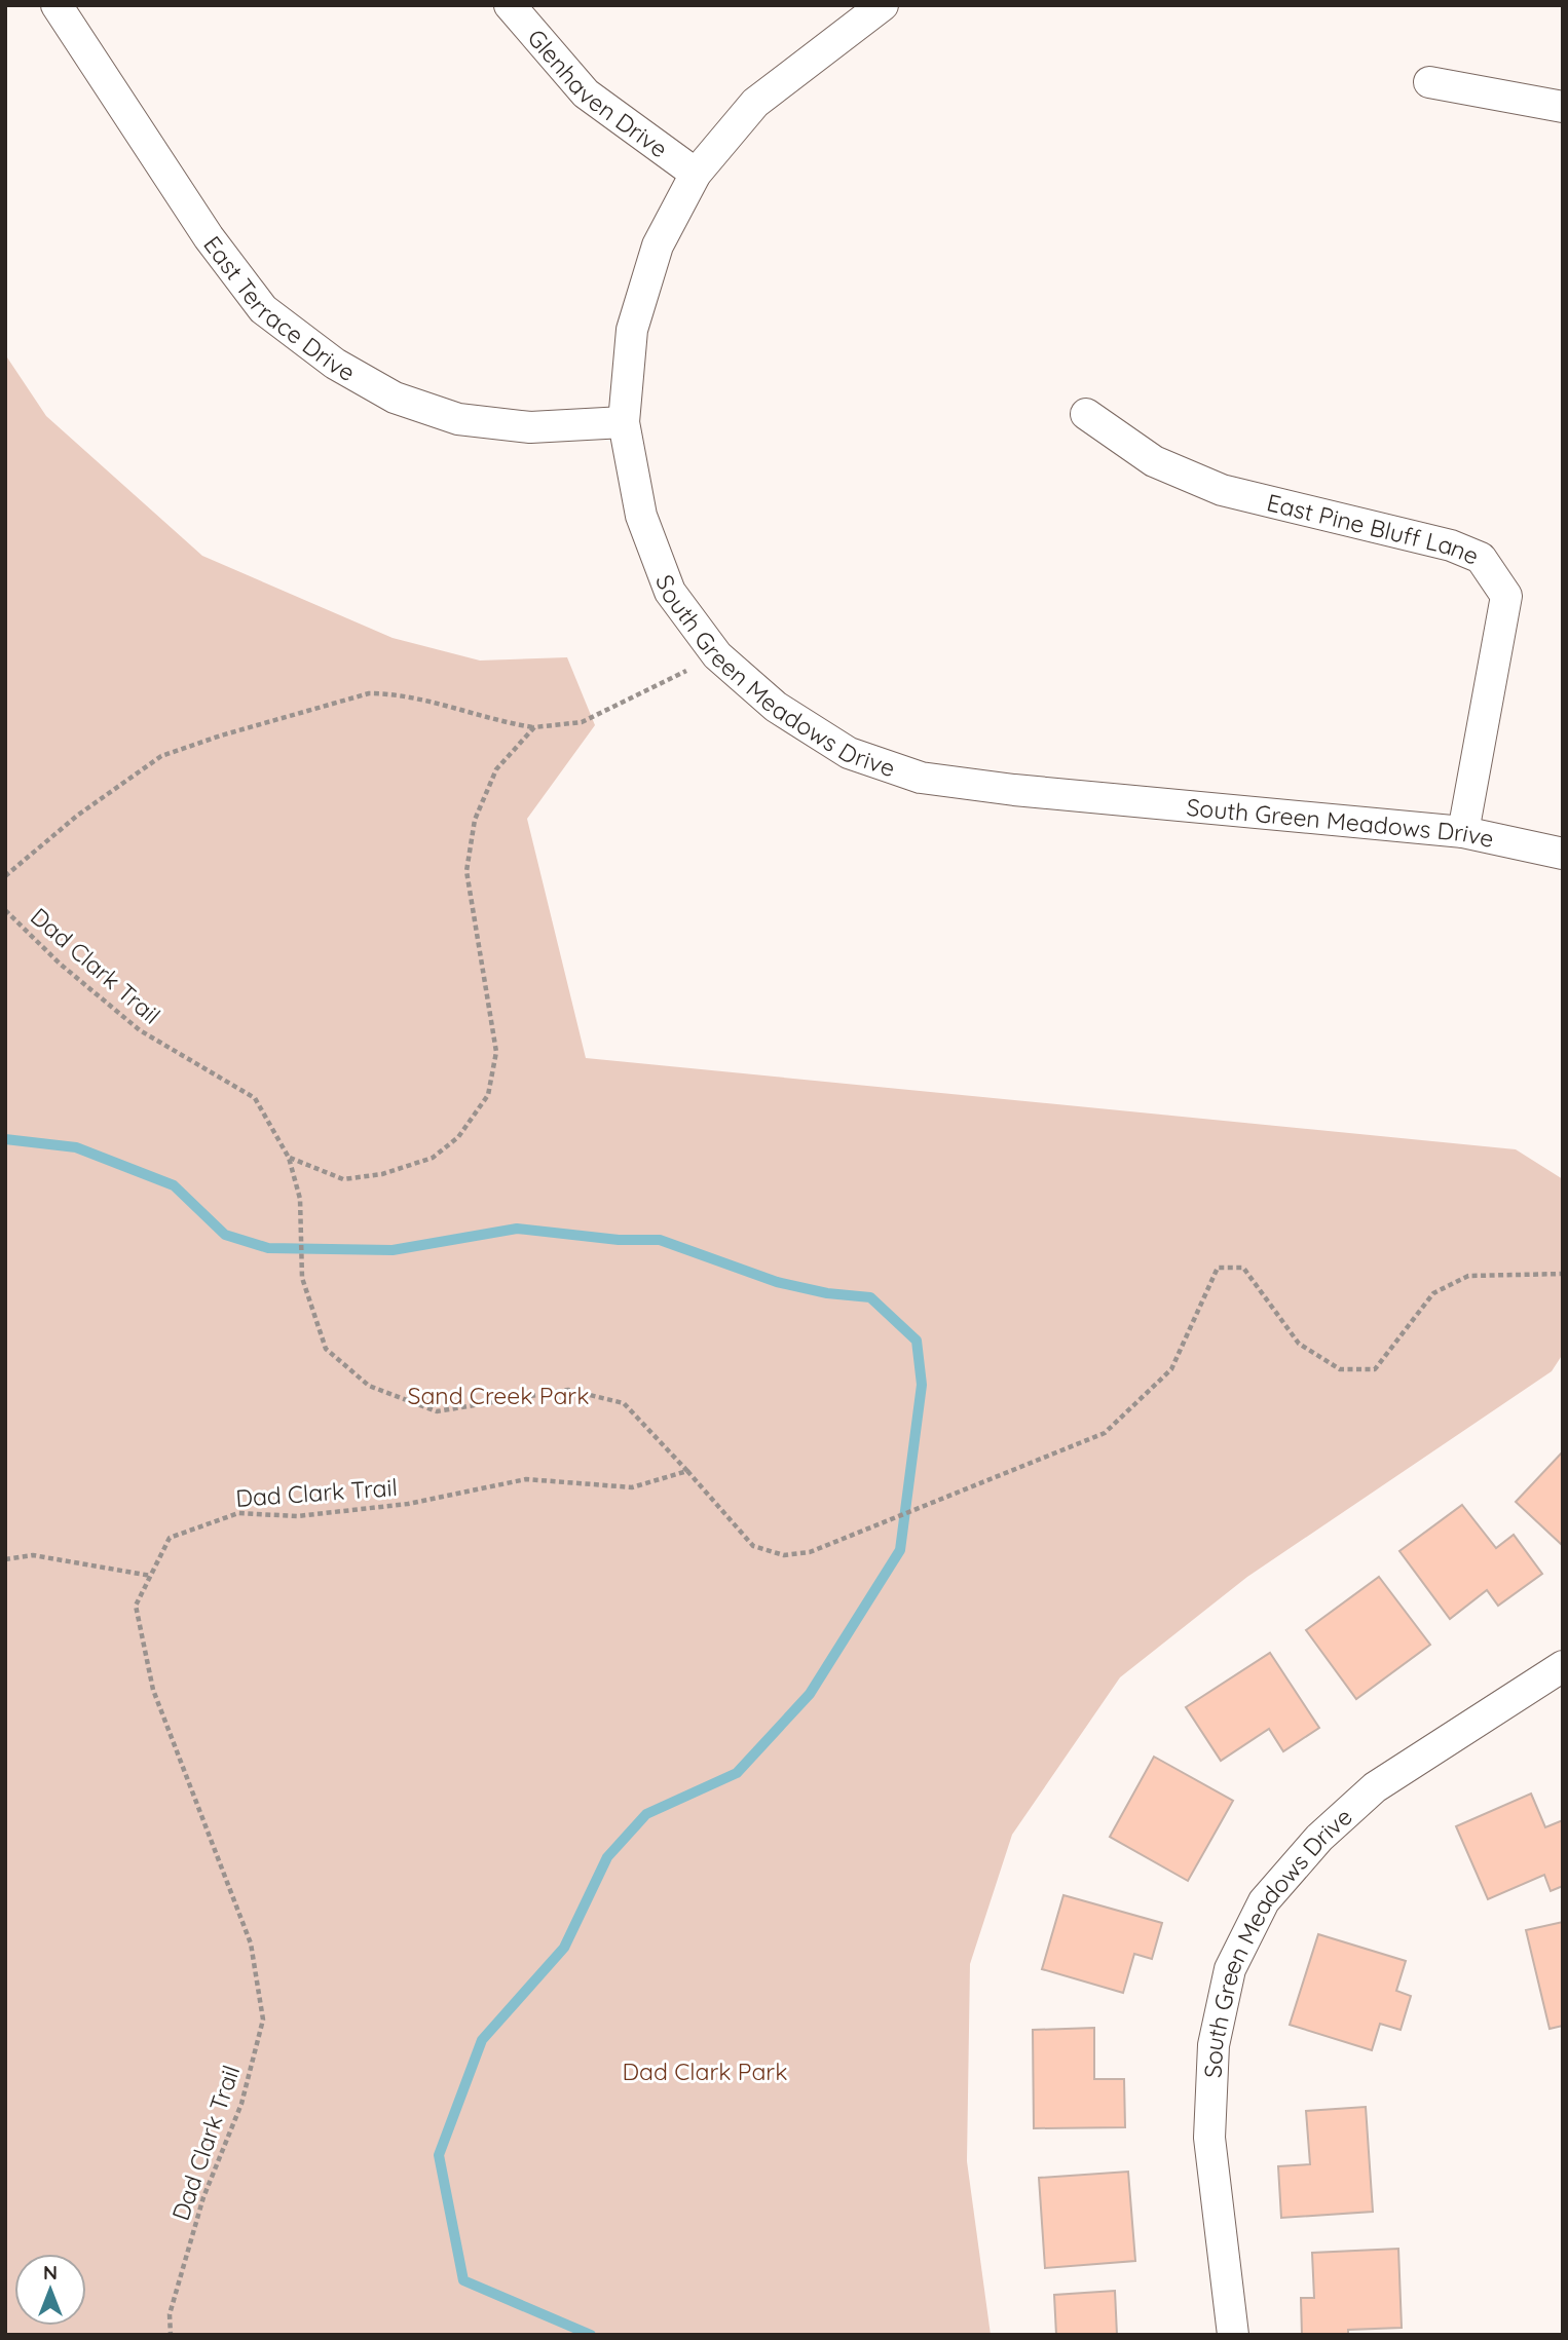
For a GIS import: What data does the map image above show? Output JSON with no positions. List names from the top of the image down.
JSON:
{
  "streets": {
    "street": [
      "Glenhaven Drive",
      "East Terrace Drive",
      "East Pine Bluff Lane",
      "South Green Meadows Drive"
    ],
    "path": ["Dad Clark Trail"]
  },
  "crossings": [
    ["Glenhaven Drive", "South Green Meadows Drive"],
    ["East Terrace Drive", "South Green Meadows Drive"],
    ["East Pine Bluff Lane", "South Green Meadows Drive"]
  ],
  "parks": ["Sand Creek Park", "Dad Clark Park"],
  "north": "top"
}
